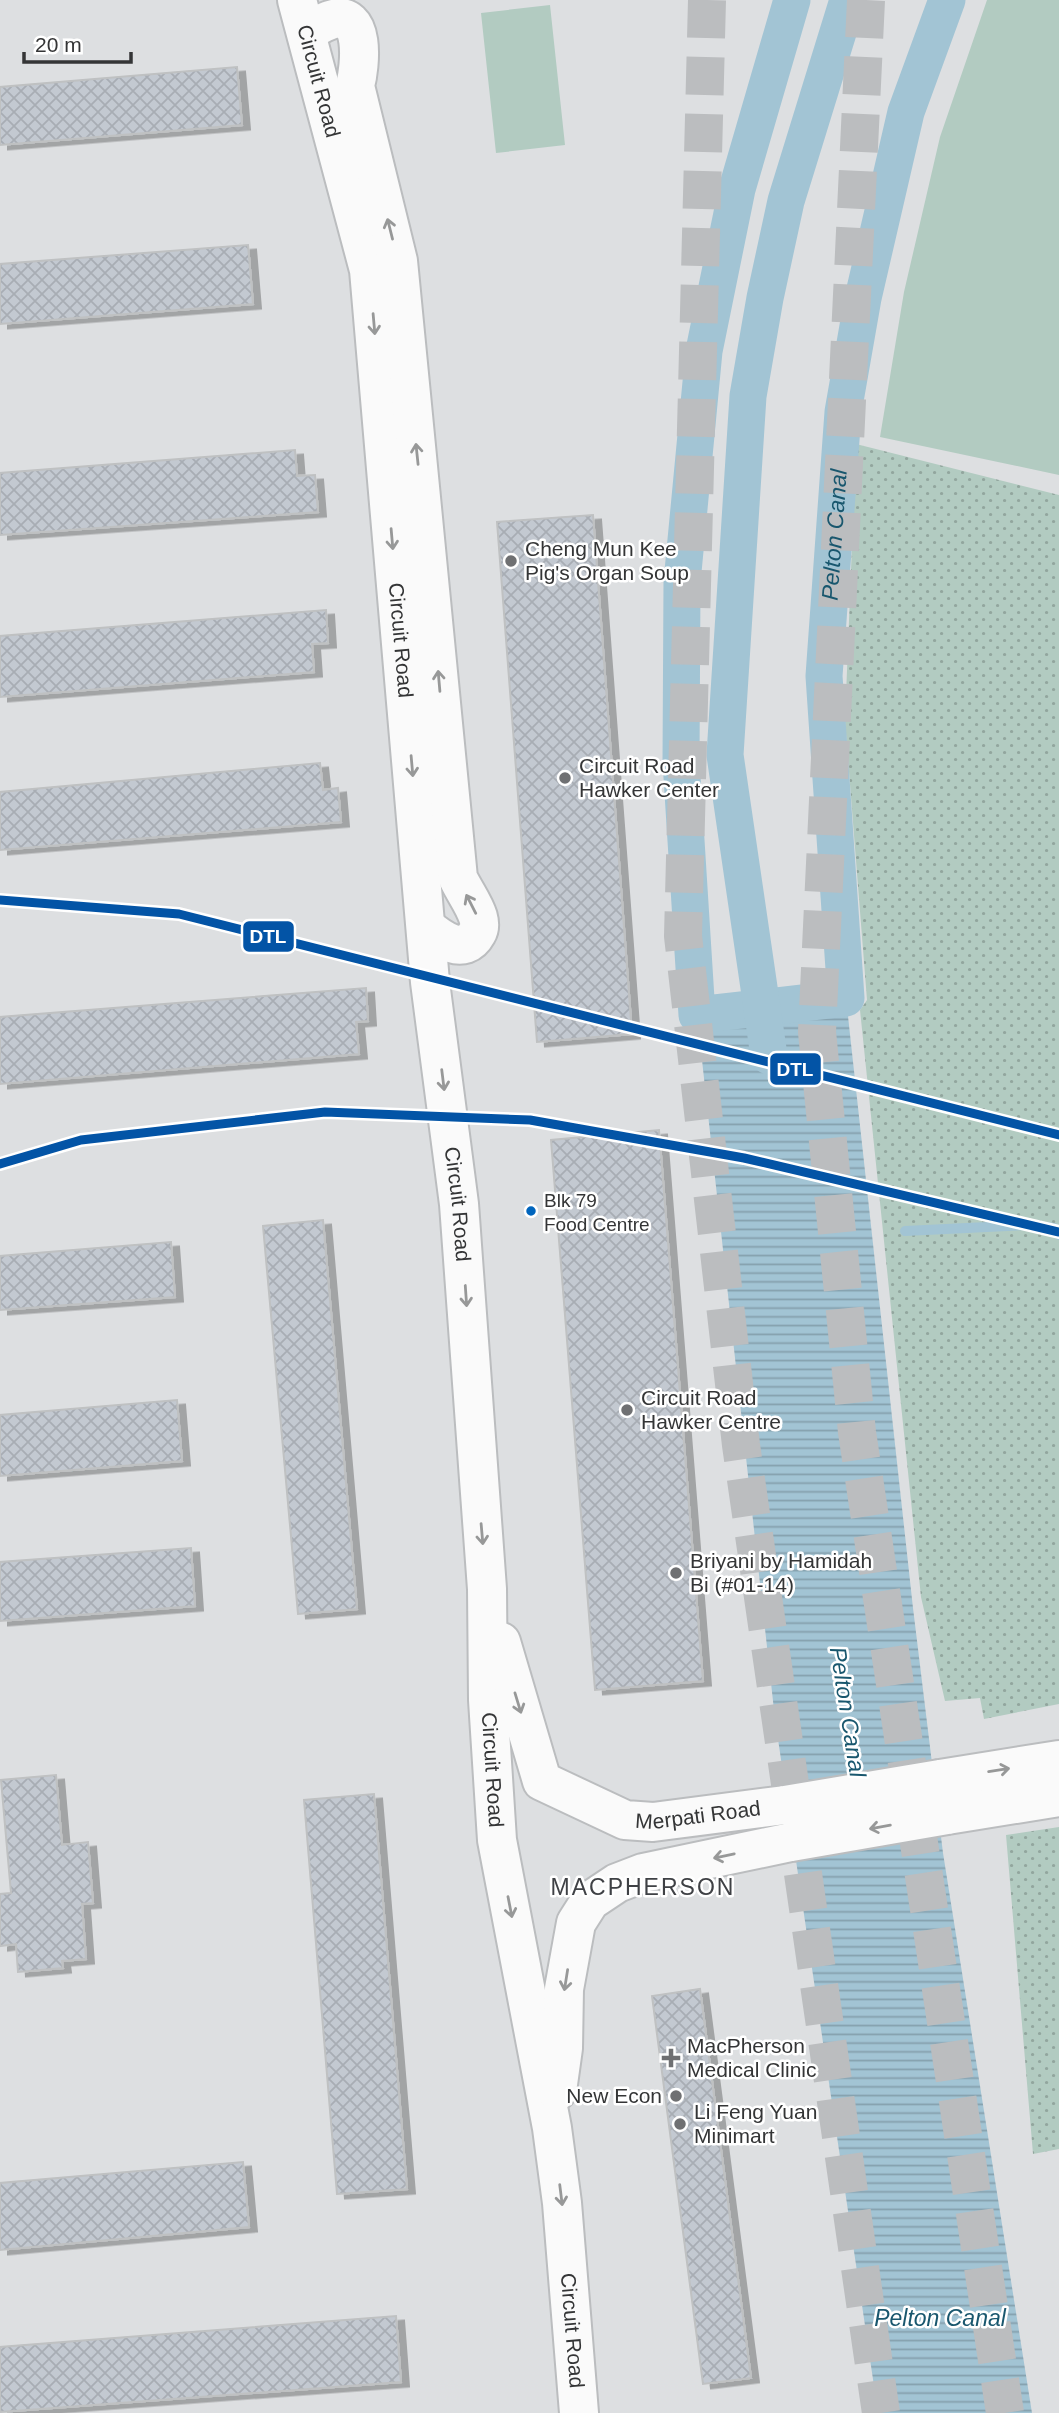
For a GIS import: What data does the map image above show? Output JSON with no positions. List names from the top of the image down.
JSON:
{
  "streets": {
    "street": ["Circuit Road", "Merpati Road"]
  },
  "crossings": [
    ["Circuit Road", "Merpati Road"]
  ],
  "one_way": ["Circuit Road"],
  "districts": ["MACPHERSON"],
  "water": ["Pelton Canal"],
  "places": {
    "other": [
      "Cheng Mun Kee Pig's Organ Soup",
      "Circuit Road Hawker Center",
      "Blk 79 Food Centre",
      "Circuit Road Hawker Centre",
      "Briyani by Hamidah Bi (#01-14)",
      "New Econ",
      "Li Feng Yuan Minimart"
    ],
    "health": ["MacPherson Medical Clinic"]
  },
  "lines": ["transit line DTL"],
  "scale_bar": "20 m"
}
